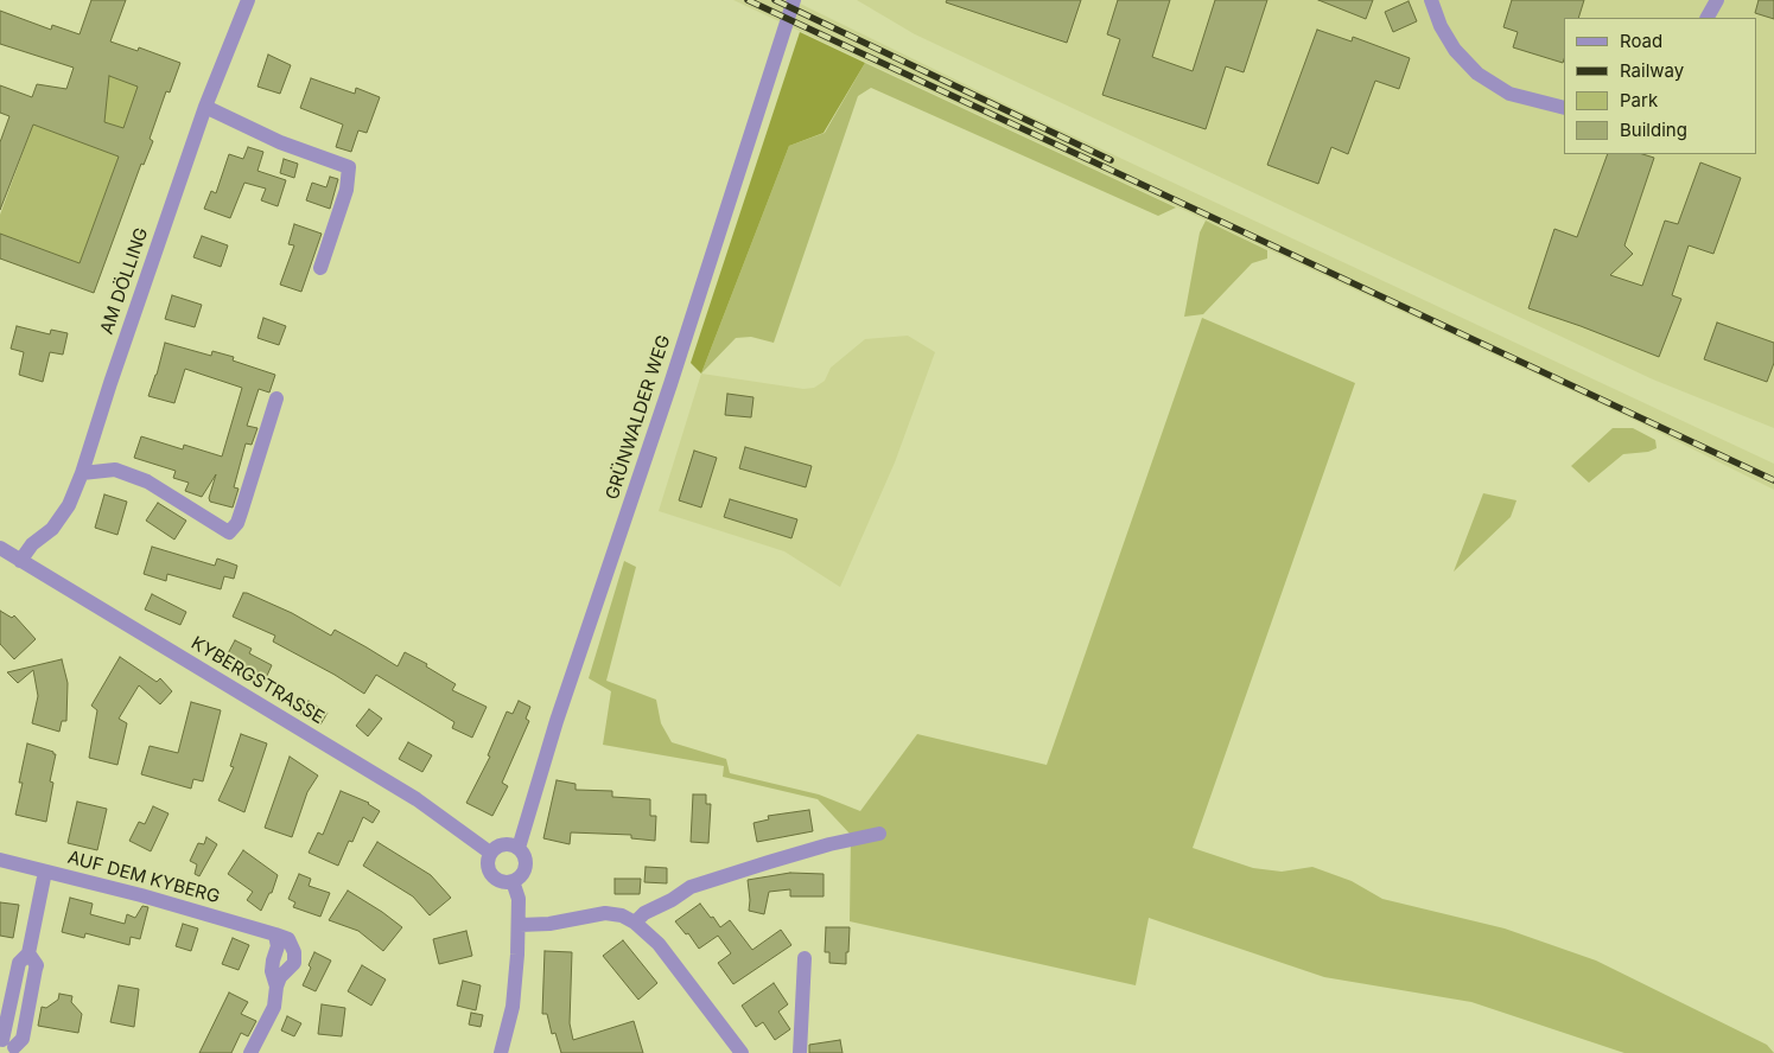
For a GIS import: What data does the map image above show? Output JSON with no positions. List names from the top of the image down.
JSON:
{
  "streets": {
    "street": [
      "AM DÖLLING",
      "GRÜNWALDER WEG",
      "KYBERGSTRASSE",
      "AUF DEM KYBERG"
    ]
  },
  "crossings": [
    ["AM DÖLLING", "KYBERGSTRASSE"],
    ["GRÜNWALDER WEG", "KYBERGSTRASSE"]
  ],
  "legend": [
    "Road",
    "Railway",
    "Park",
    "Building"
  ]
}
